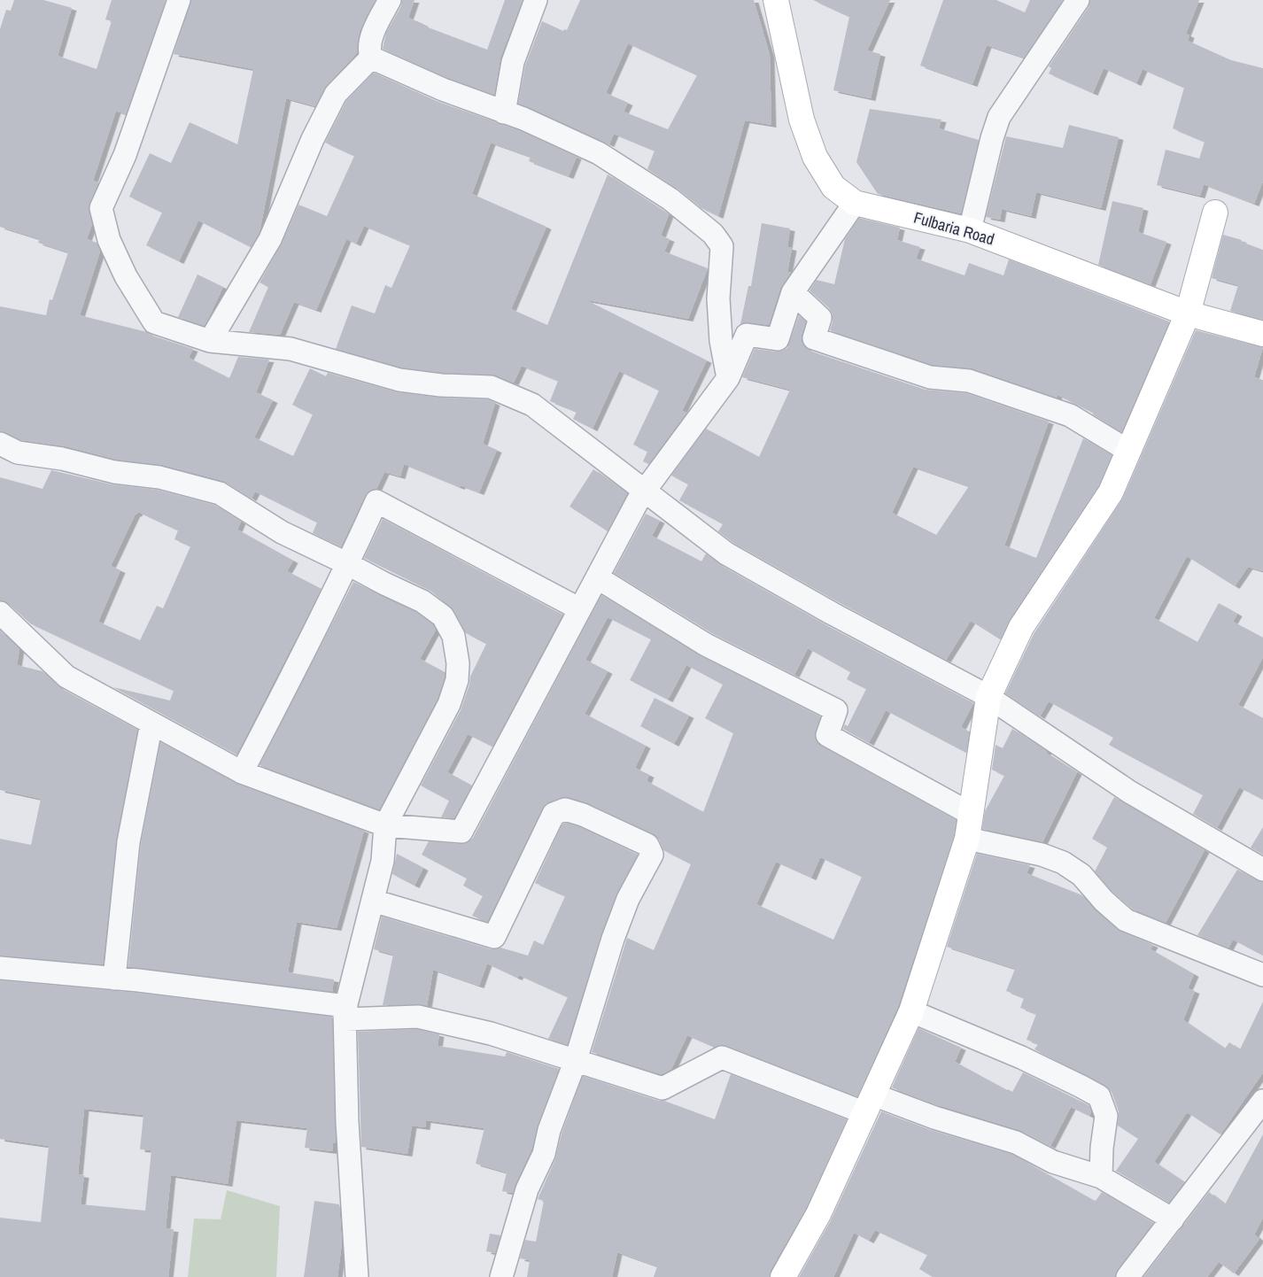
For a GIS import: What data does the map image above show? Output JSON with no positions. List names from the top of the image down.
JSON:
{
  "streets": {
    "street": ["Fulbaria Road"]
  }
}
